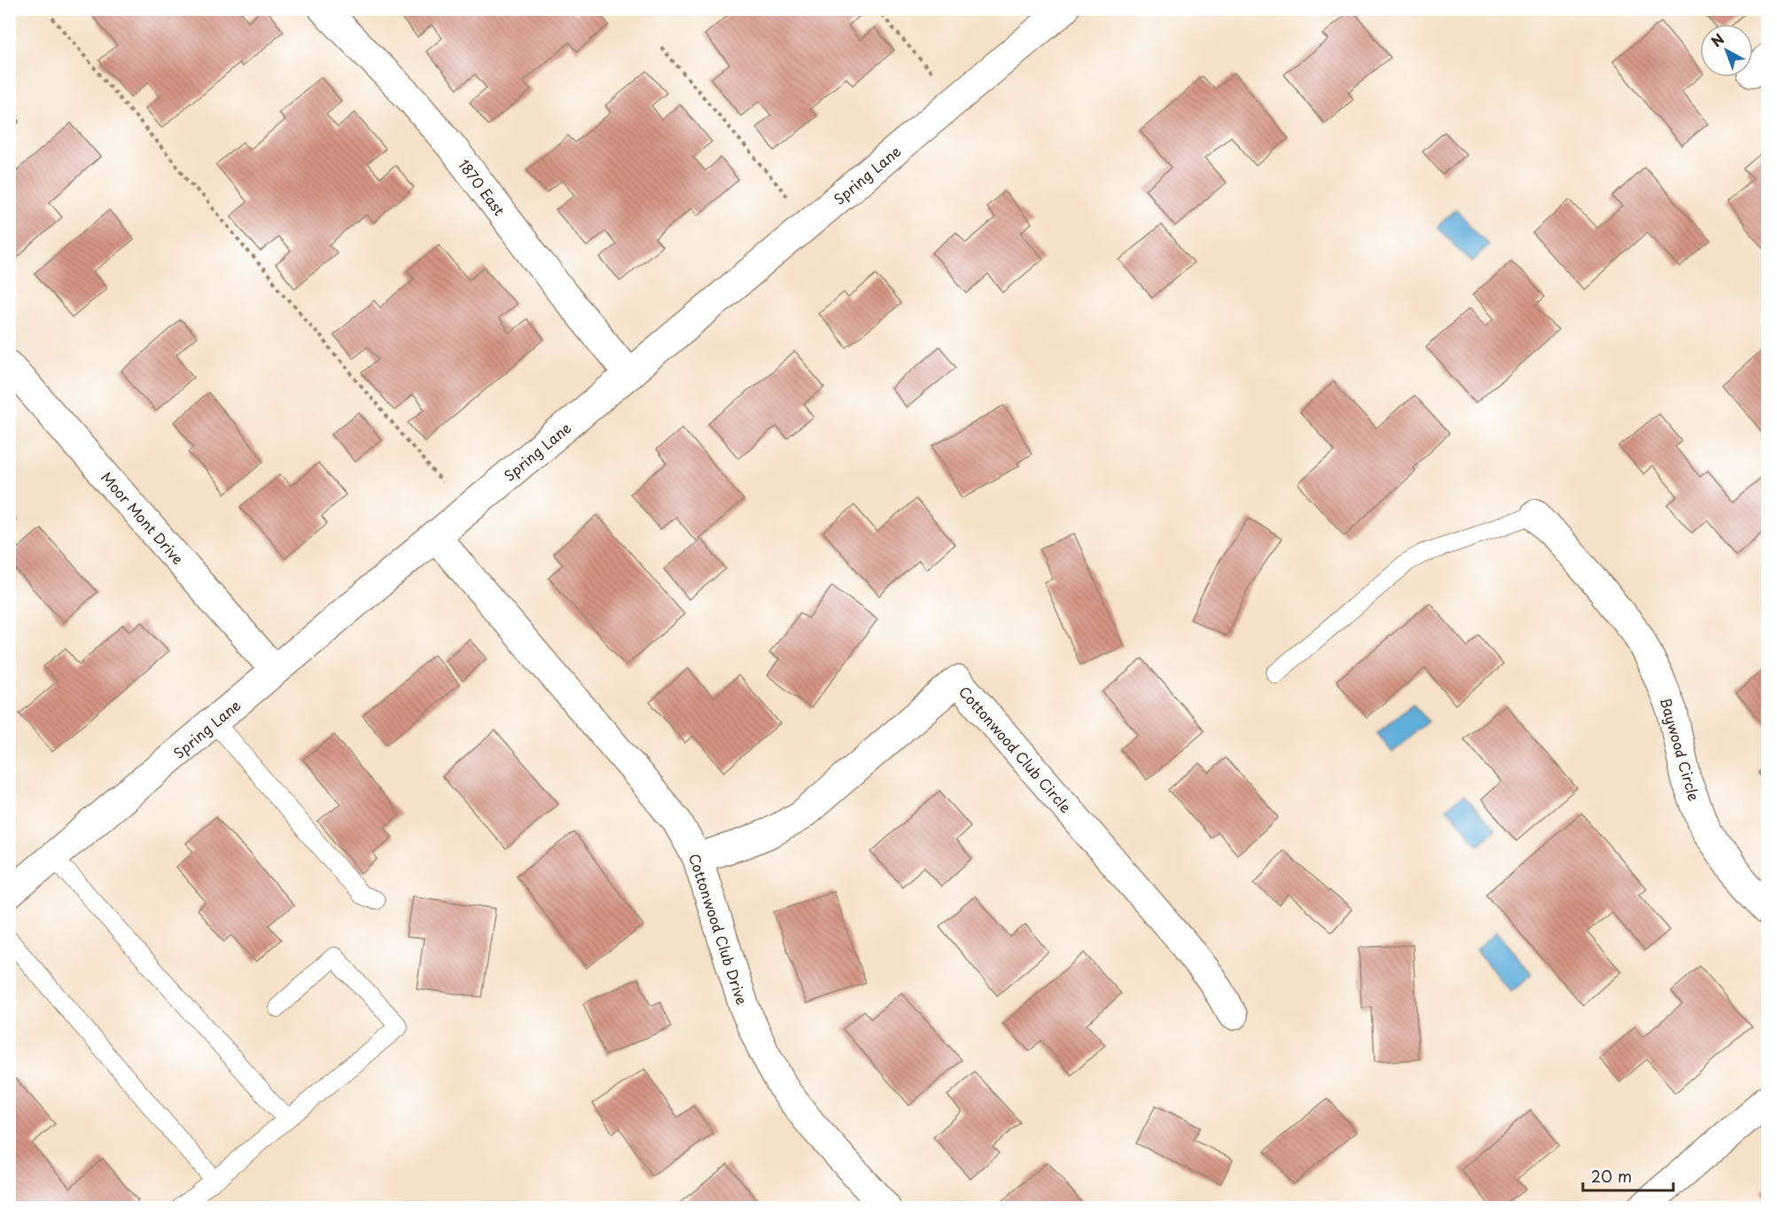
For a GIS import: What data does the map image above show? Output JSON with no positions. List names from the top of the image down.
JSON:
{
  "streets": {
    "street": [
      "Spring Lane",
      "1870 East",
      "Moor Mont Drive",
      "Cottonwood Club Circle",
      "Baywood Circle",
      "Cottonwood Club Drive"
    ]
  },
  "crossings": [
    ["Spring Lane", "1870 East"],
    ["Spring Lane", "Moor Mont Drive"],
    ["Spring Lane", "Cottonwood Club Drive"],
    ["Cottonwood Club Circle", "Cottonwood Club Drive"]
  ],
  "scale_bar": "20 m",
  "north": "top left"
}
